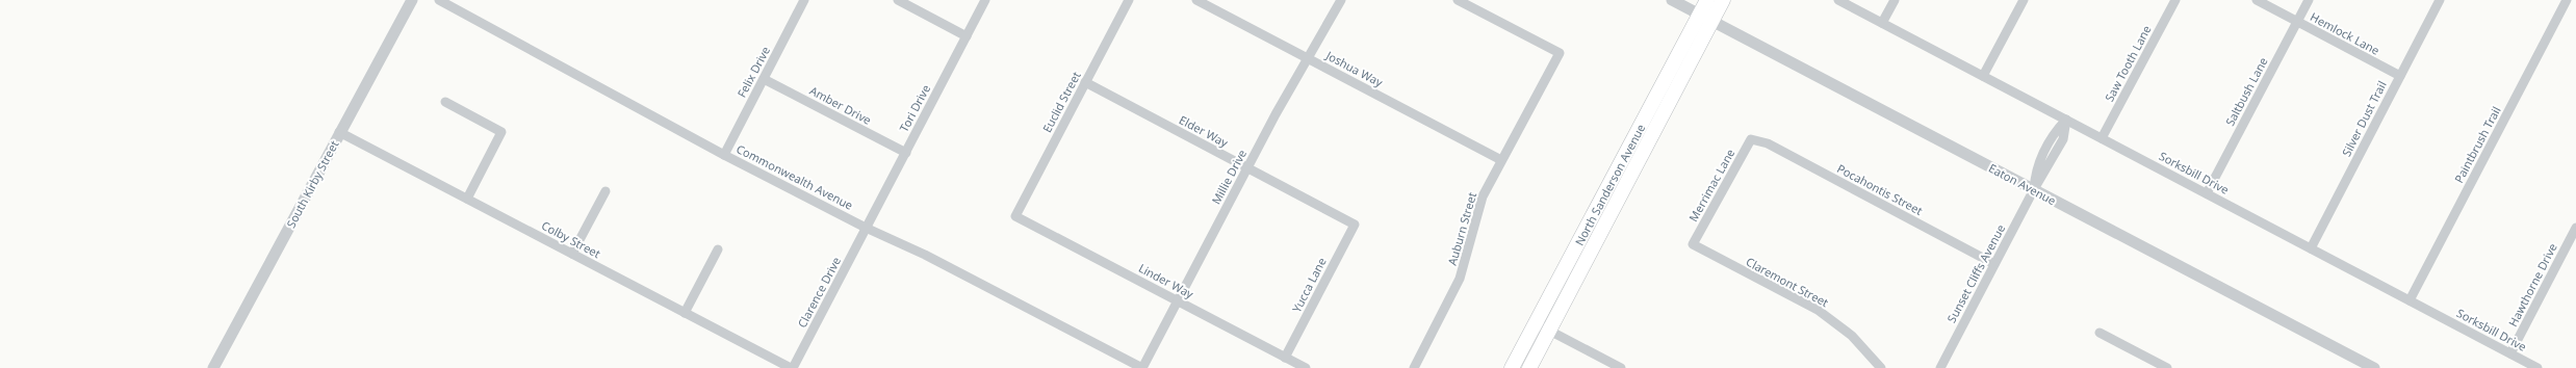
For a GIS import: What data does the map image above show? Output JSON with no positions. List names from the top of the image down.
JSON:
{
  "streets": {
    "highway": ["North Sanderson Avenue"],
    "street": [
      "Hemlock Lane",
      "Saw Tooth Lane",
      "Joshua Way",
      "Felix Drive",
      "Saltbush Lane",
      "Euclid Street",
      "Amber Drive",
      "Tori Drive",
      "Silver Dust Trail",
      "Elder Way",
      "Paintbrush Trail",
      "Sorksbill Drive",
      "Commonwealth Avenue",
      "Millie Drive",
      "South Kirby Street",
      "Eaton Avenue",
      "Merrimac Lane",
      "Pocahontis Street",
      "Auburn Street",
      "Colby Street",
      "Sunset Cliffs Avenue",
      "Linder Way",
      "Claremont Street",
      "Yucca Lane",
      "Hawthorne Drive",
      "Clarence Drive"
    ]
  },
  "crossings": [
    ["Hemlock Lane", "Saltbush Lane"],
    ["Hemlock Lane", "Silver Dust Trail"],
    ["Saw Tooth Lane", "Sorksbill Drive"],
    ["Joshua Way", "Millie Drive"],
    ["Joshua Way", "Auburn Street"],
    ["Felix Drive", "Amber Drive"],
    ["Felix Drive", "Commonwealth Avenue"],
    ["Saltbush Lane", "Sorksbill Drive"],
    ["Euclid Street", "Elder Way"],
    ["Euclid Street", "Linder Way"],
    ["Amber Drive", "Tori Drive"],
    ["Tori Drive", "Commonwealth Avenue"],
    ["Tori Drive", "Clarence Drive"],
    ["Silver Dust Trail", "Sorksbill Drive"],
    ["Elder Way", "Millie Drive"],
    ["Elder Way", "Yucca Lane"],
    ["Paintbrush Trail", "Sorksbill Drive"],
    ["Sorksbill Drive", "Sunset Cliffs Avenue"],
    ["Sorksbill Drive", "Hawthorne Drive"],
    ["Commonwealth Avenue", "Millie Drive"],
    ["Commonwealth Avenue", "Clarence Drive"],
    ["Millie Drive", "Linder Way"],
    ["South Kirby Street", "Colby Street"],
    ["North Sanderson Avenue", "Eaton Avenue"],
    ["Eaton Avenue", "Sunset Cliffs Avenue"],
    ["Merrimac Lane", "Pocahontis Street"],
    ["Merrimac Lane", "Claremont Street"],
    ["Pocahontis Street", "Sunset Cliffs Avenue"],
    ["Colby Street", "Clarence Drive"],
    ["Linder Way", "Yucca Lane"]
  ]
}
